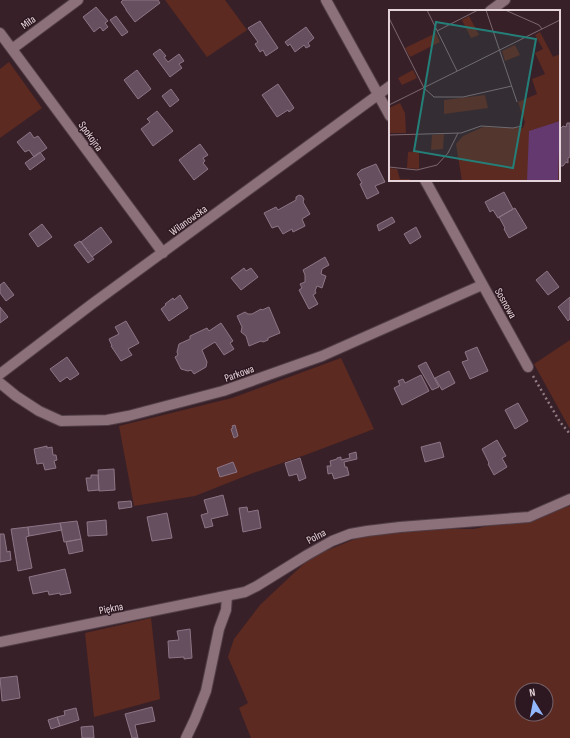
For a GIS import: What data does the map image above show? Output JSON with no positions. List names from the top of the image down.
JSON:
{
  "streets": {
    "street": [
      "Miła",
      "Spokojna",
      "Wilanowska",
      "Sosnowa",
      "Parkowa",
      "Polna",
      "Piękna"
    ]
  },
  "crossings": [
    ["Miła", "Spokojna"],
    ["Spokojna", "Wilanowska"],
    ["Sosnowa", "Parkowa"],
    ["Polna", "Piękna"]
  ],
  "north": "top"
}
